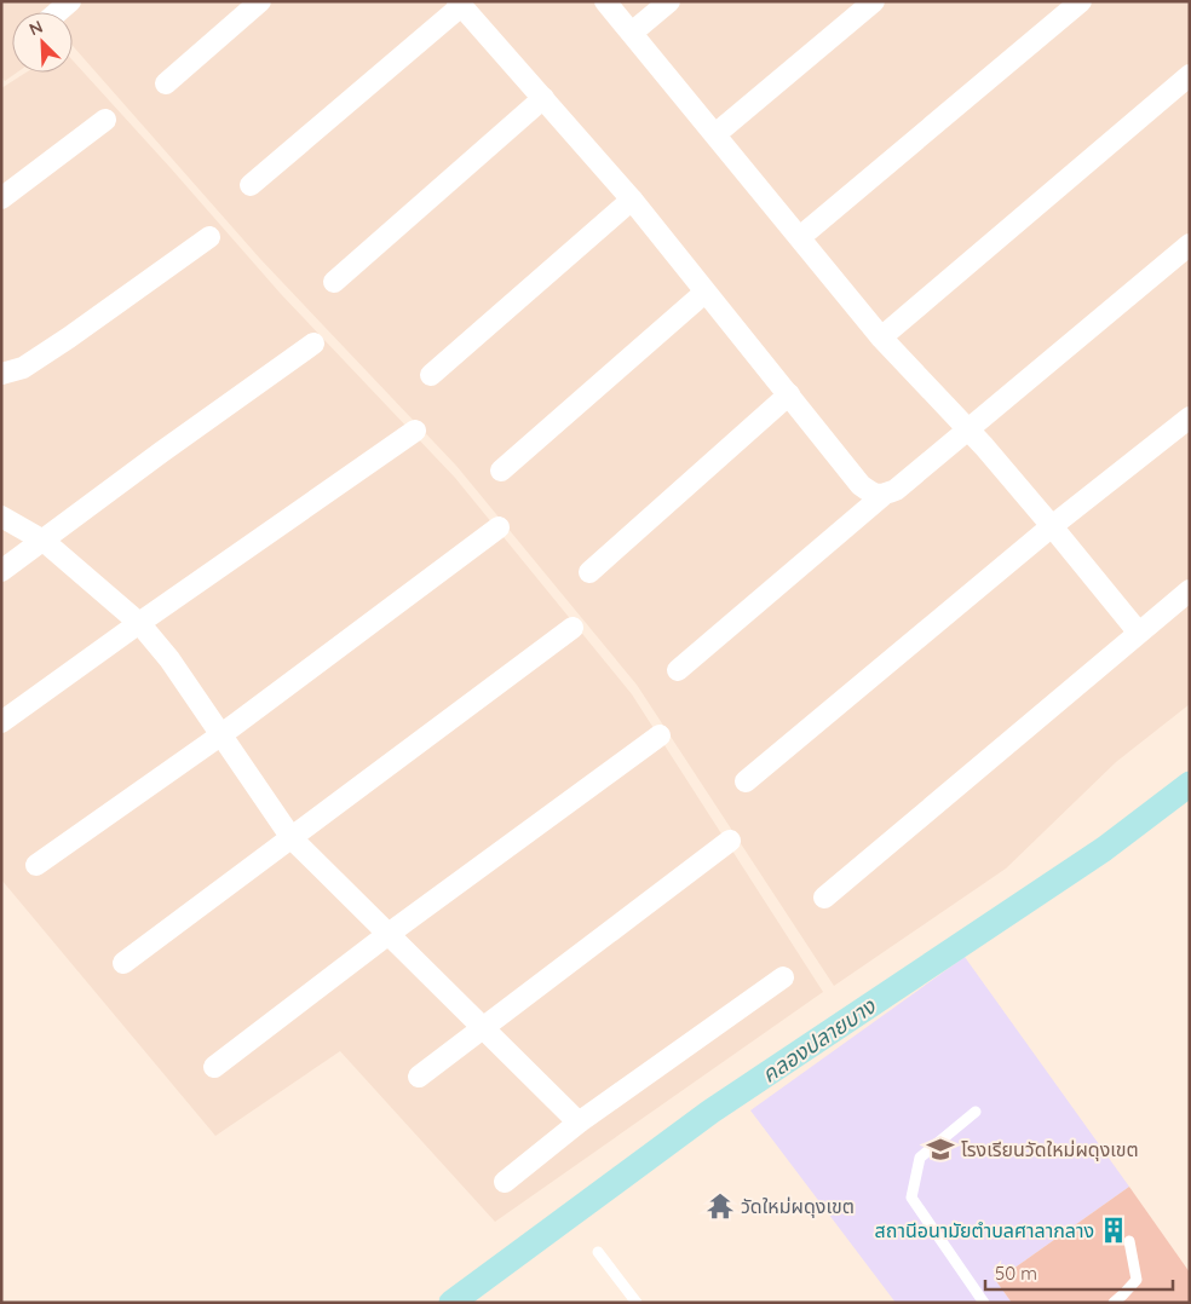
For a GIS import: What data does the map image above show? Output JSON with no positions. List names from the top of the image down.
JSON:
{
  "water": ["คลองปลายบาง"],
  "places": {
    "school or university": ["โรงเรียนวัดใหม่ผดุงเขต"],
    "temple": ["วัดใหม่ผดุงเขต"],
    "building": ["สถานีอนามัยตำบลศาลากลาง"]
  },
  "scale_bar": "50 m",
  "north": "top left"
}
